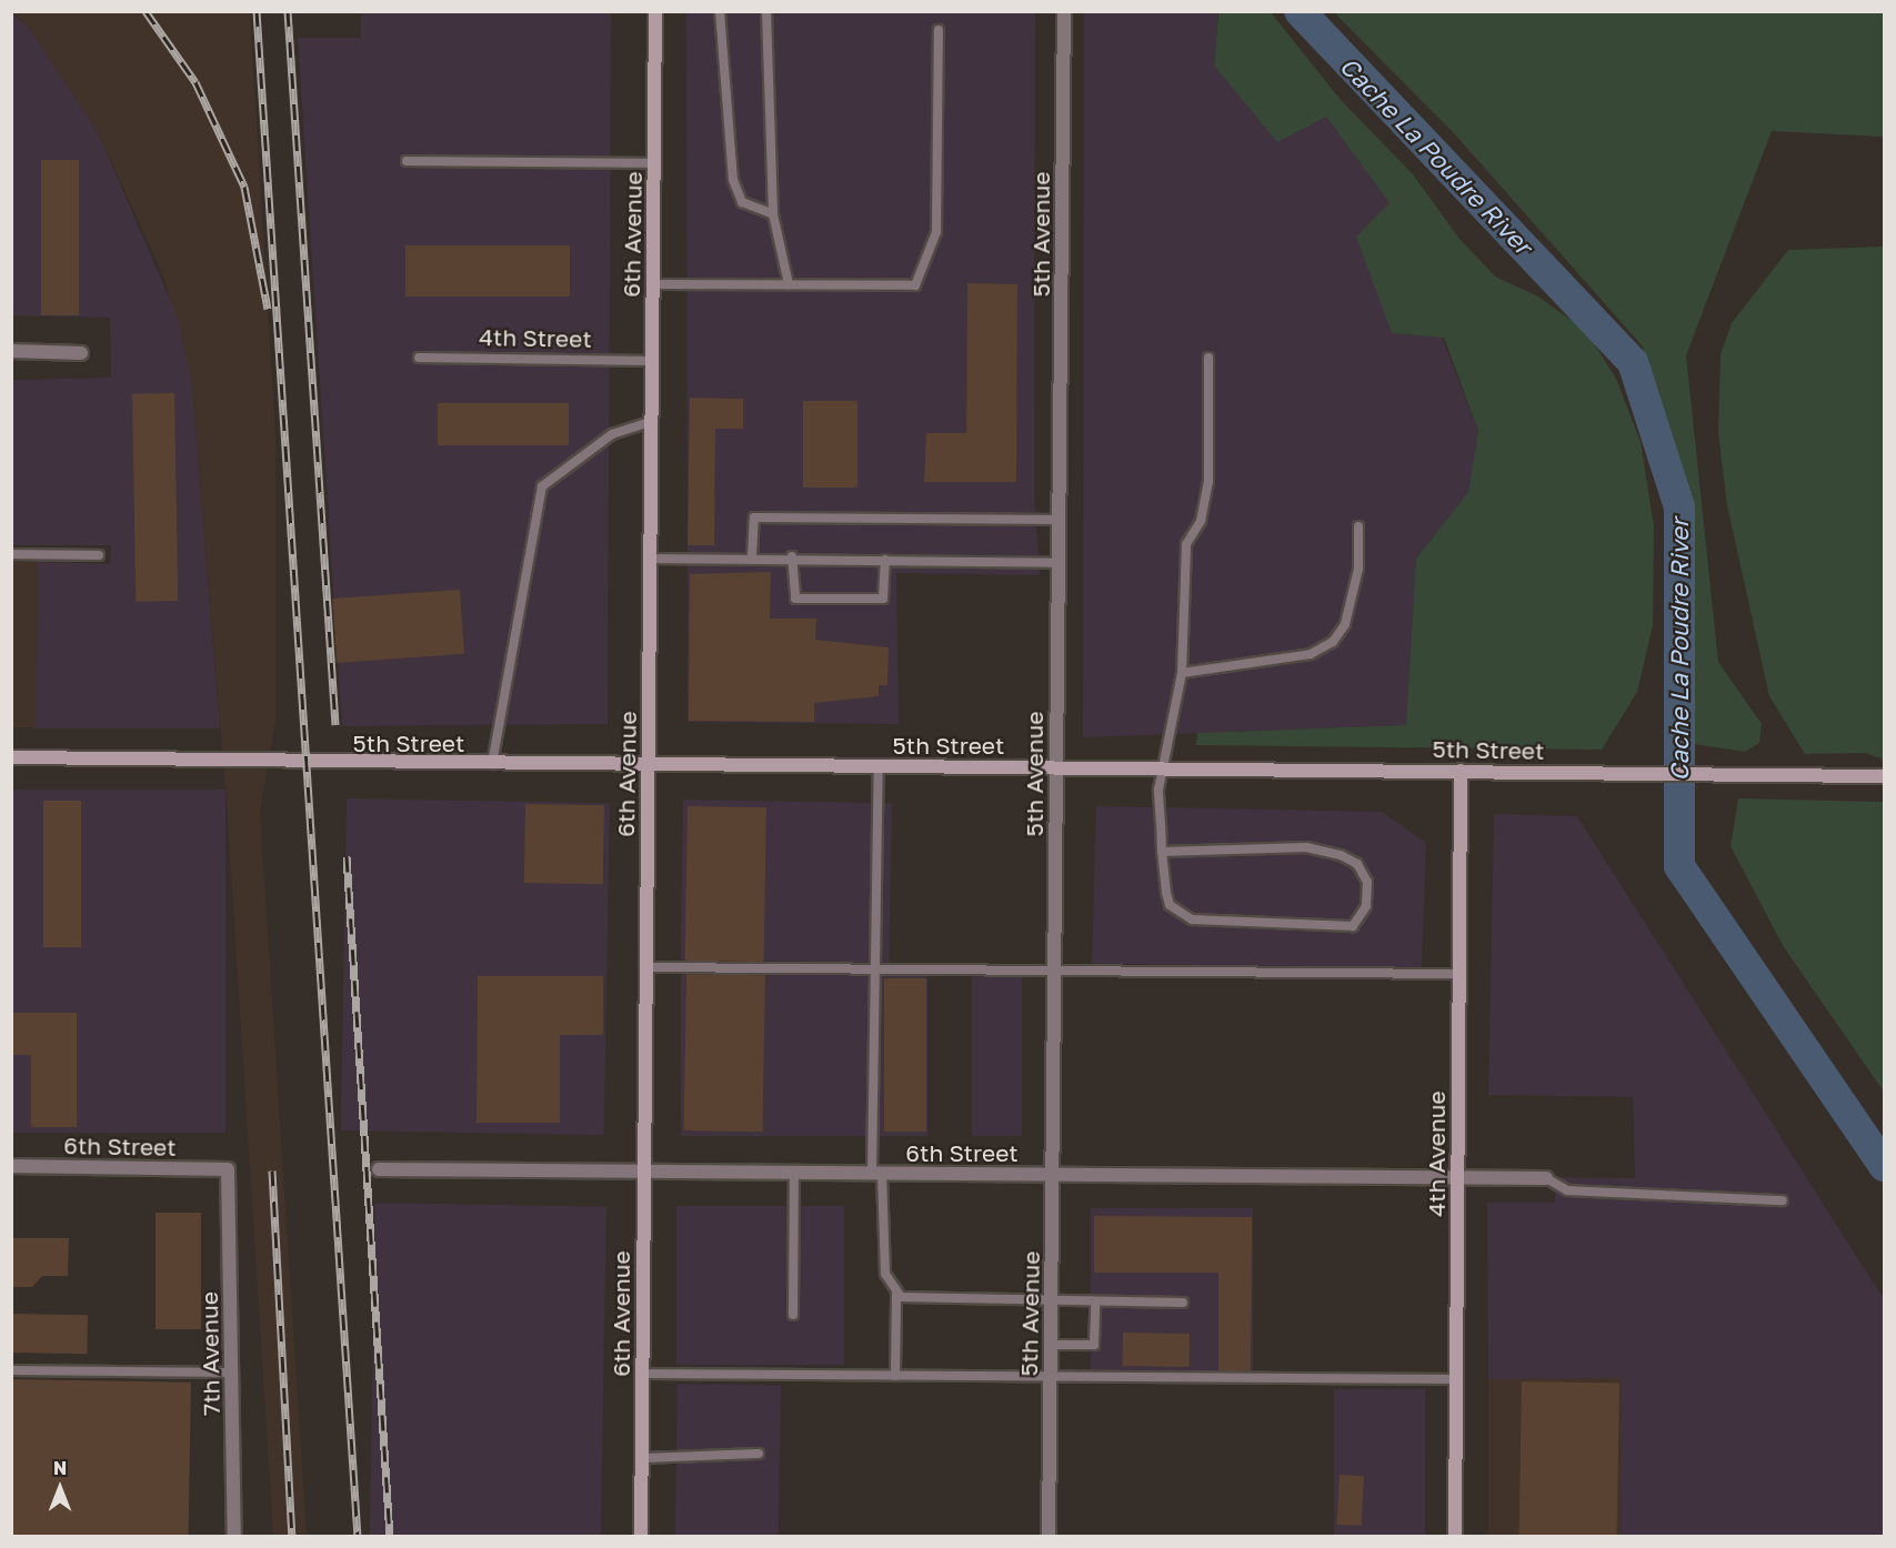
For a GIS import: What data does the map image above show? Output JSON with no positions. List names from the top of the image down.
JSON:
{
  "streets": {
    "street": [
      "6th Avenue",
      "5th Avenue",
      "5th Street",
      "6th Street",
      "4th Avenue",
      "7th Avenue"
    ],
    "lane": ["4th Street"]
  },
  "crossings": [
    ["6th Avenue", "4th Street"],
    ["6th Avenue", "5th Street"],
    ["6th Avenue", "6th Street"],
    ["5th Avenue", "5th Street"],
    ["5th Avenue", "6th Street"],
    ["5th Street", "4th Avenue"],
    ["6th Street", "4th Avenue"],
    ["6th Street", "7th Avenue"]
  ],
  "water": ["Cache La Poudre River"],
  "north": "top"
}
